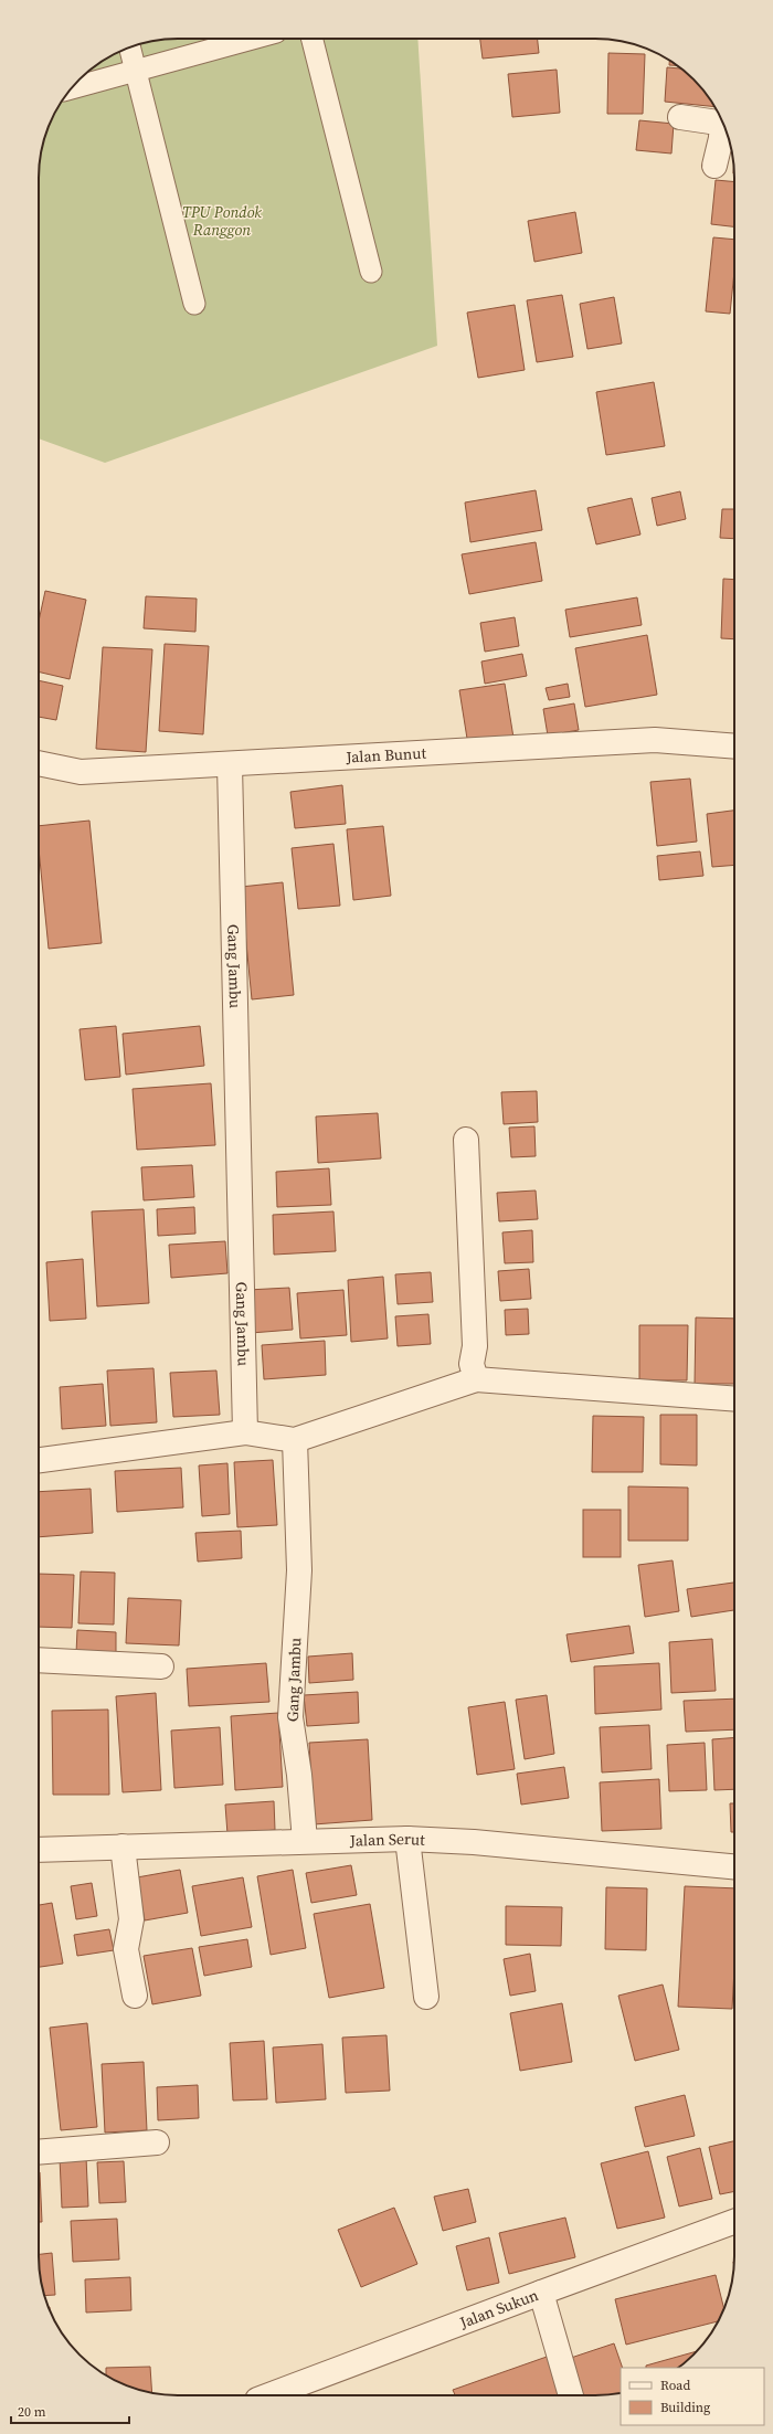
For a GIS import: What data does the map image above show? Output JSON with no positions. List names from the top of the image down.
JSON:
{
  "streets": {
    "street": [
      "Jalan Bunut",
      "Gang Jambu",
      "Jalan Serut",
      "Jalan Sukun"
    ]
  },
  "crossings": [
    ["Jalan Bunut", "Gang Jambu"],
    ["Gang Jambu", "Jalan Serut"]
  ],
  "parks": ["TPU Pondok Ranggon"],
  "legend": ["Road", "Building"],
  "scale_bar": "20 m"
}
